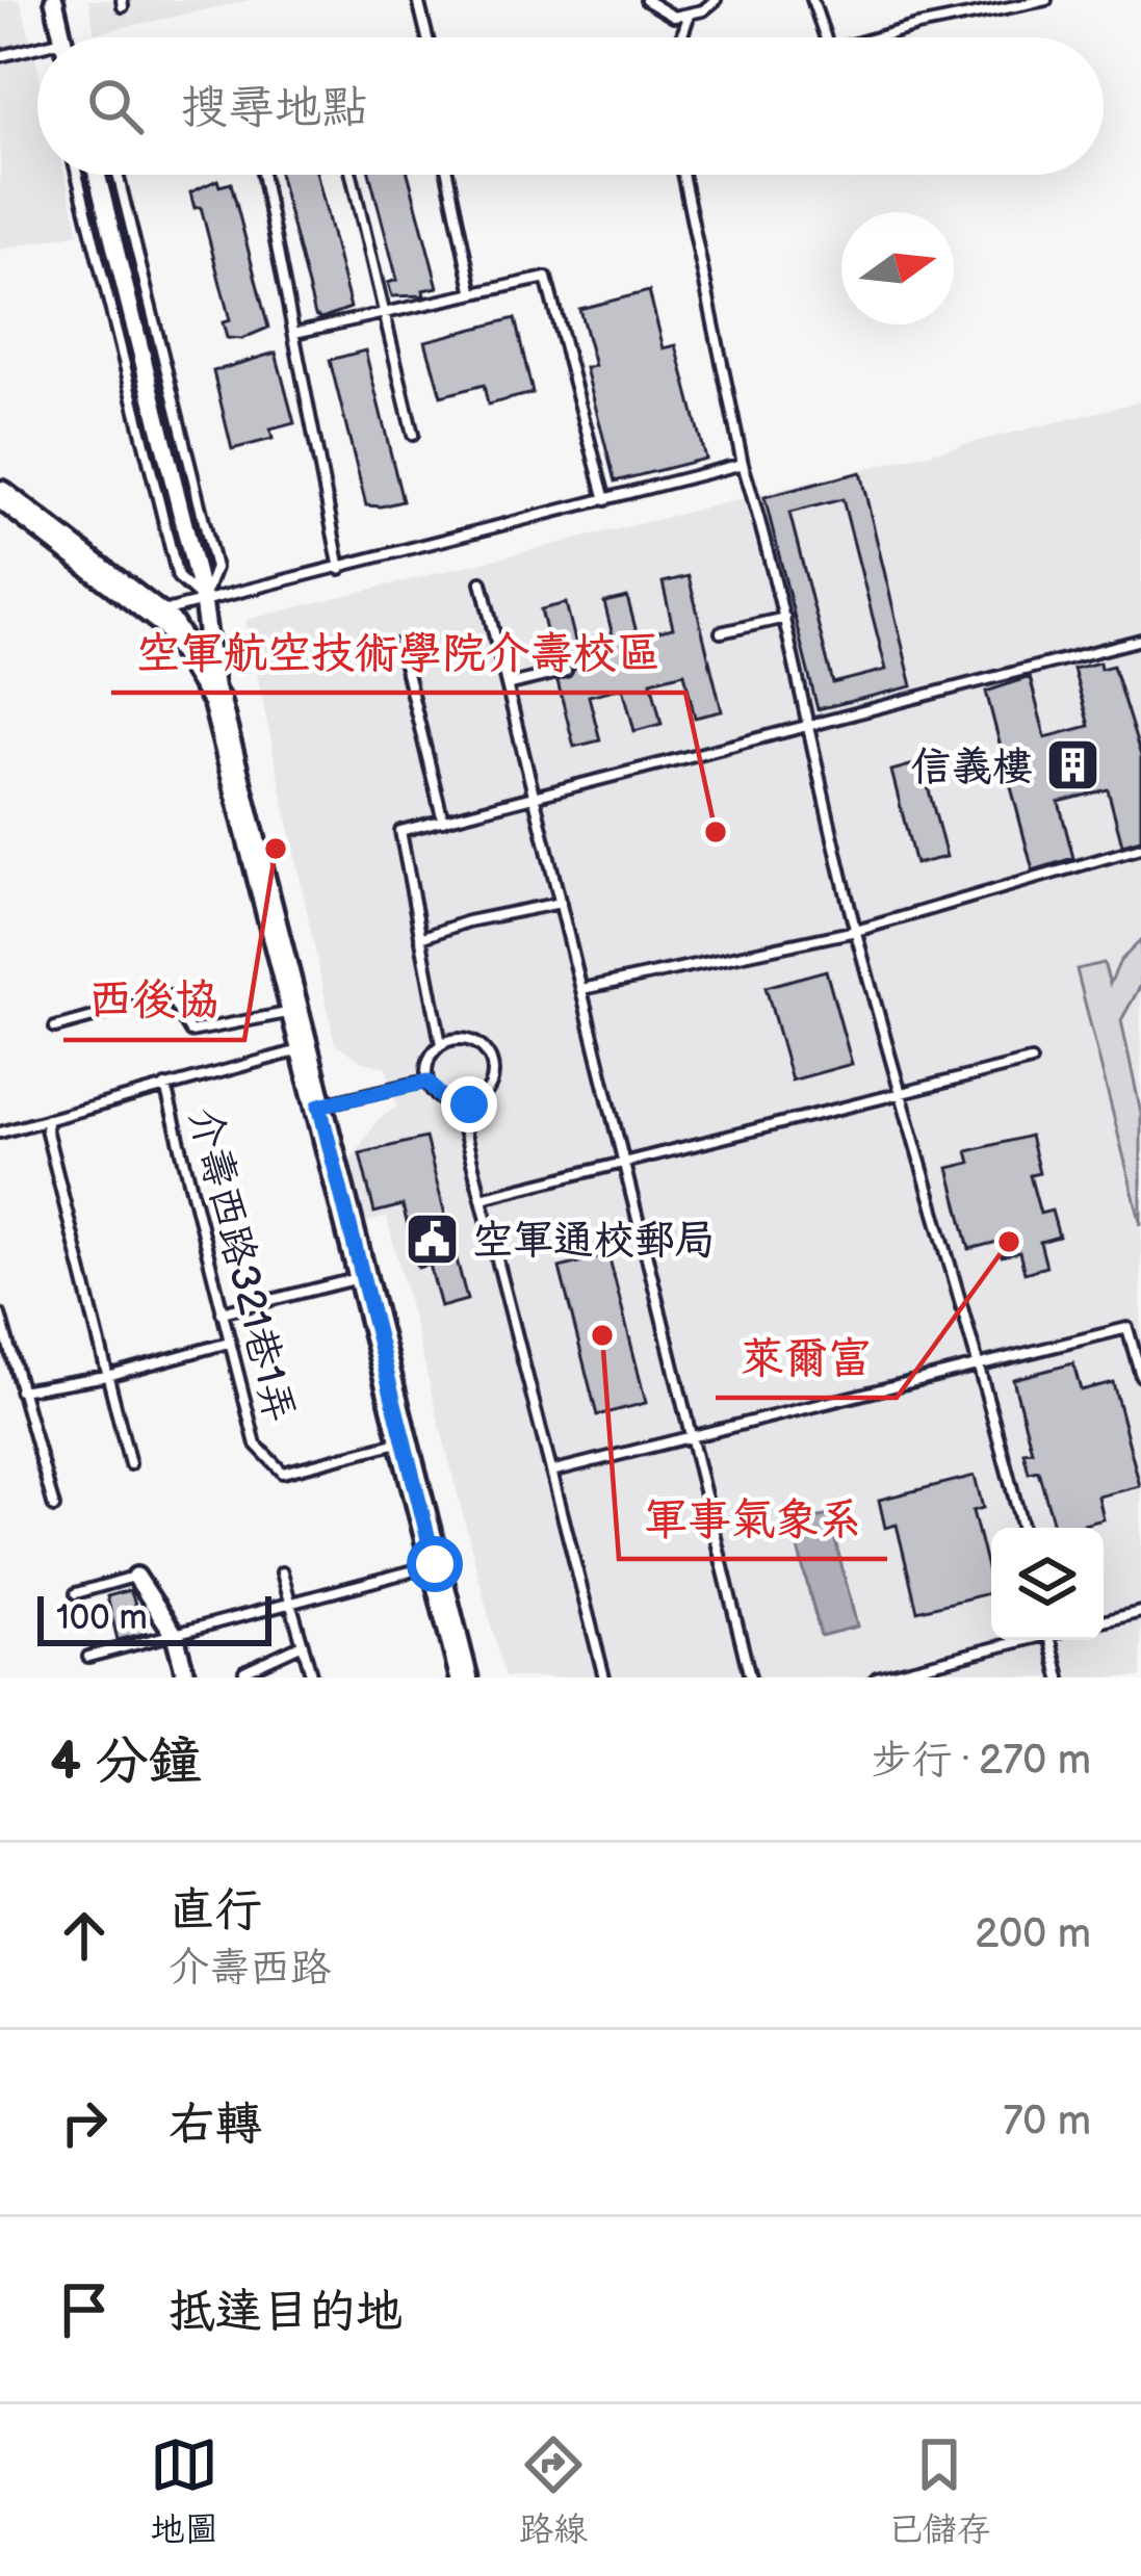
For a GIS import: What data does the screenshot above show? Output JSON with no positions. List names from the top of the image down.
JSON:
{
  "streets": {
    "lane": ["介壽西路321巷1弄"]
  },
  "places": {
    "building": ["信義樓"],
    "other": [
      "空軍航空技術學院介壽校區",
      "西後協",
      "萊爾富",
      "軍事氣象系"
    ],
    "public building": ["空軍通校郵局"]
  },
  "scale_bar": "100 m",
  "north": "right",
  "page": {
    "search": "搜尋地點",
    "scale": "100 m",
    "heading": ["4 分鐘", "步行 · 270 m"],
    "list": [
      ["直行", "介壽西路", "200 m"],
      ["右轉", "70 m"],
      "抵達目的地"
    ],
    "nav": ["地圖", "路線", "已儲存"]
  }
}
